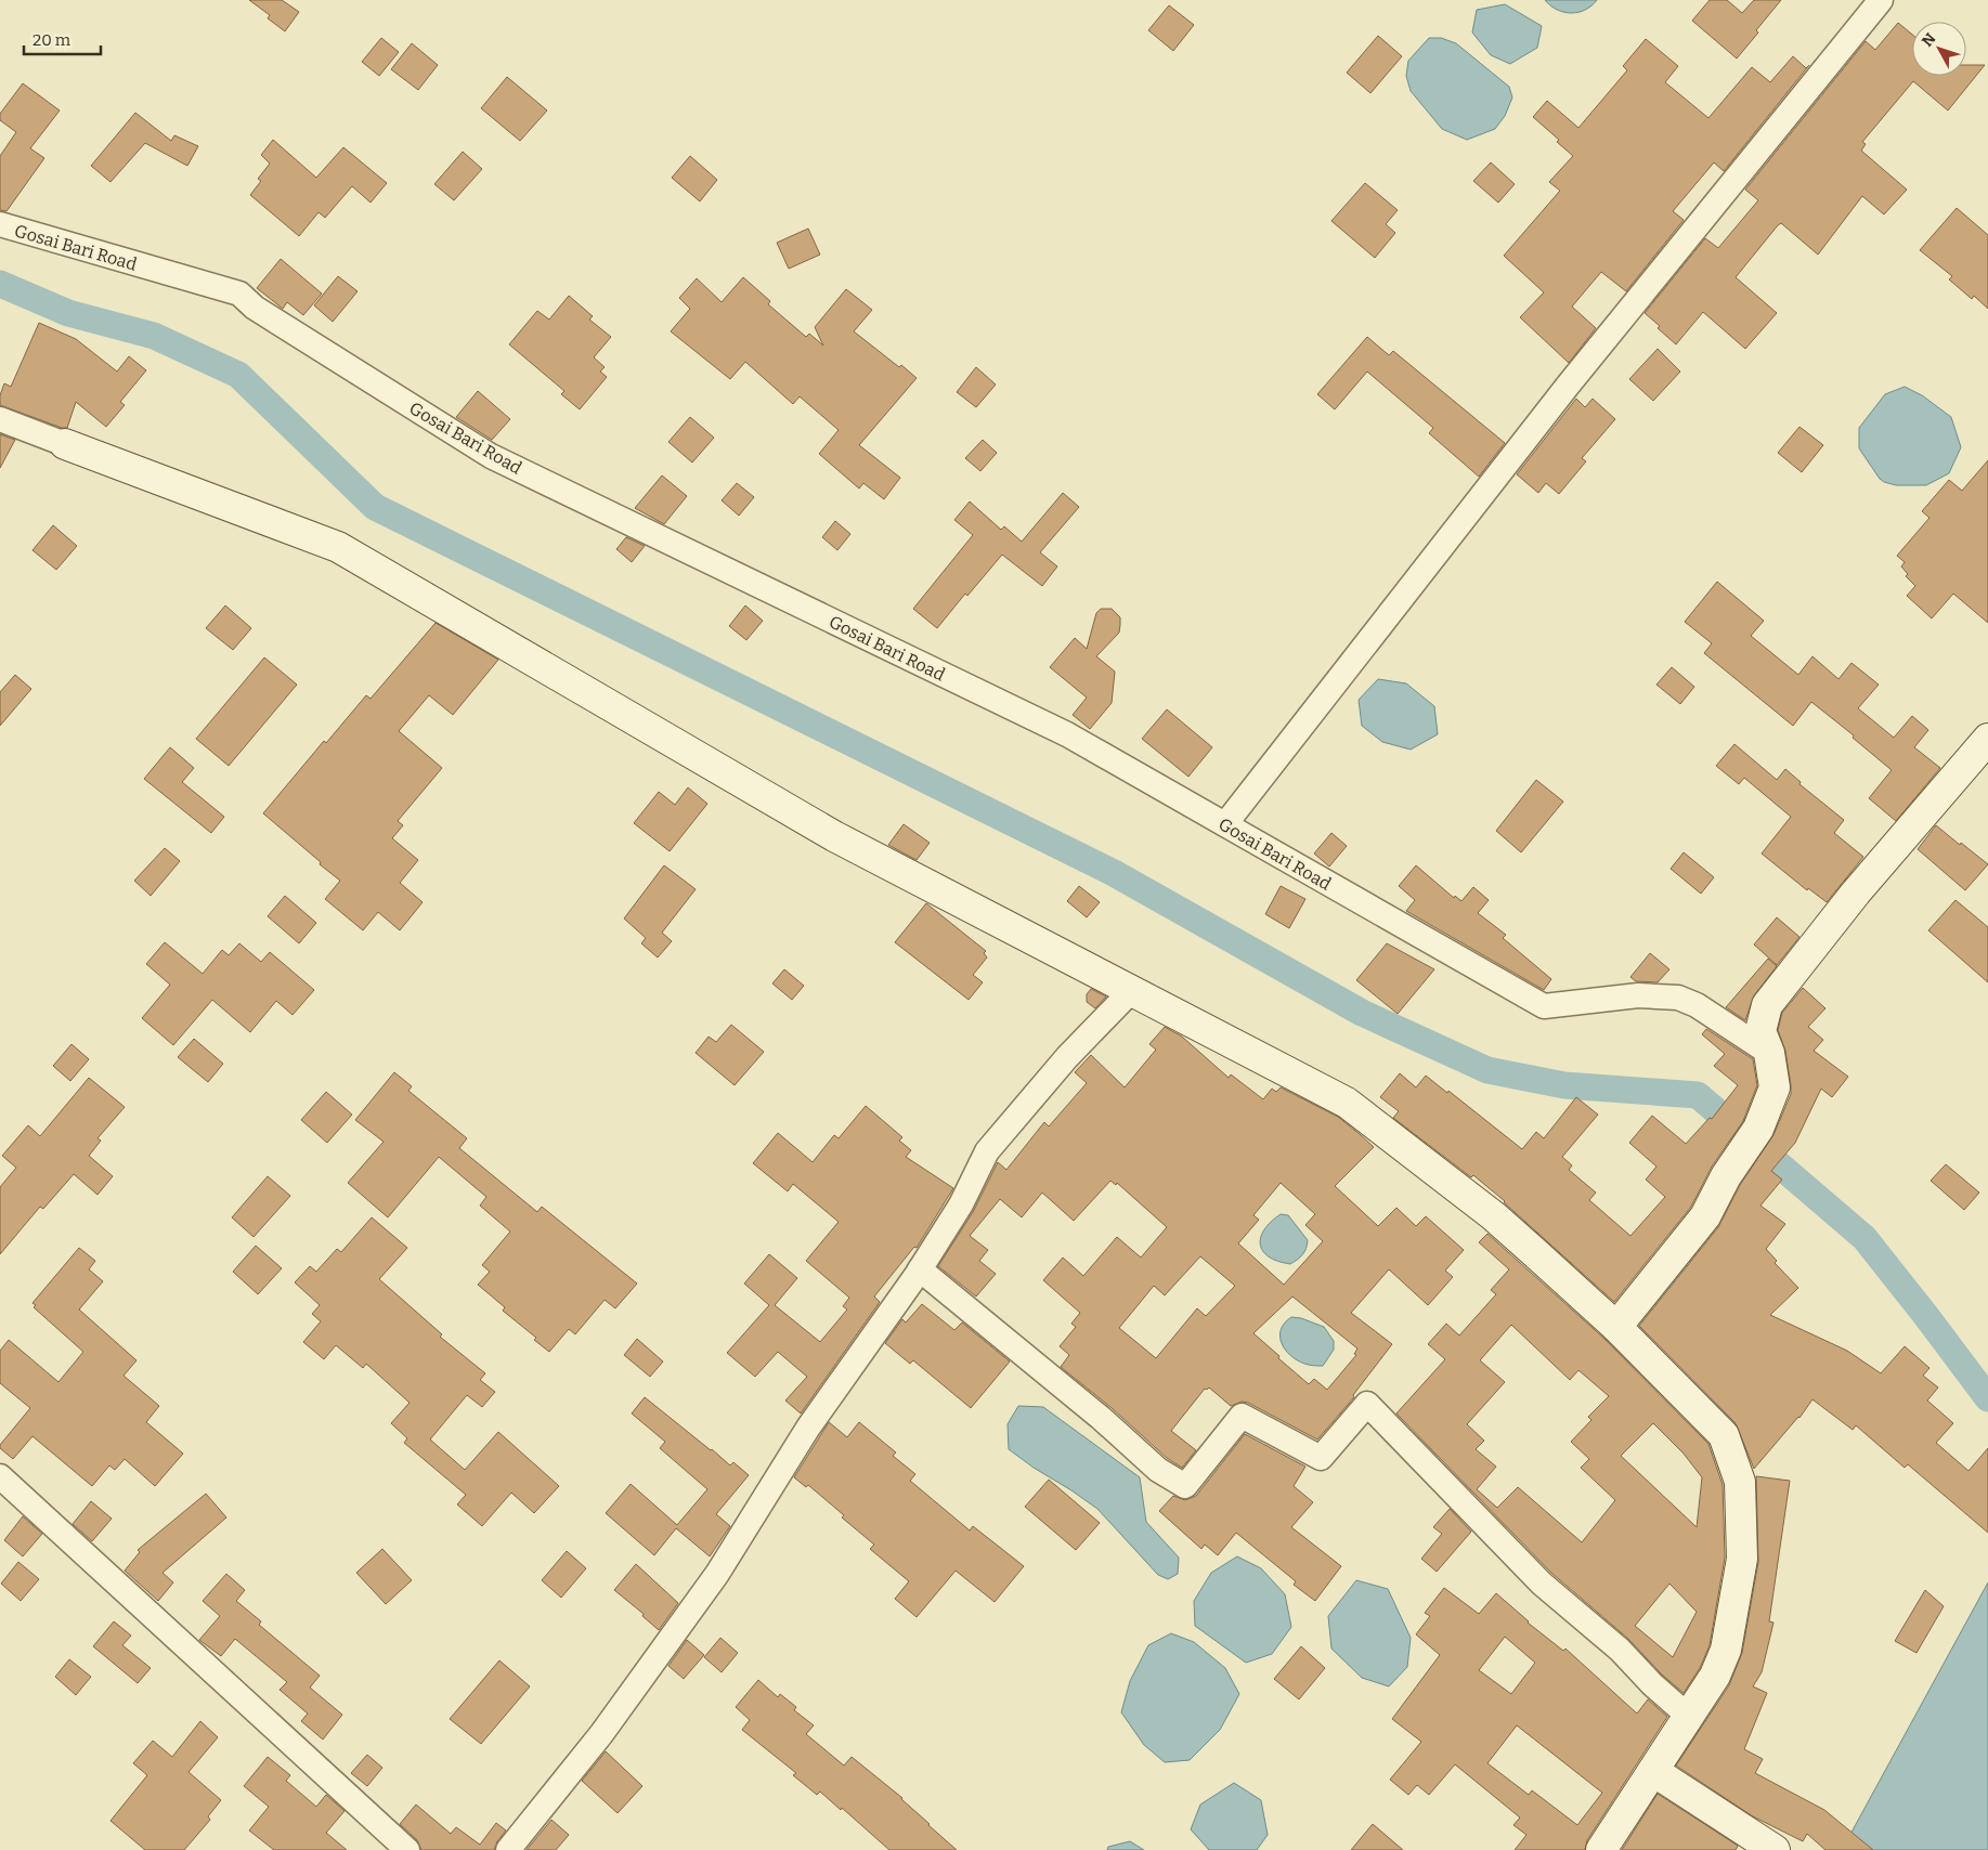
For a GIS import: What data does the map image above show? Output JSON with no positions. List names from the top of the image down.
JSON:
{
  "streets": {
    "street": ["Gosai Bari Road"]
  },
  "scale_bar": "20 m",
  "north": "top left"
}
